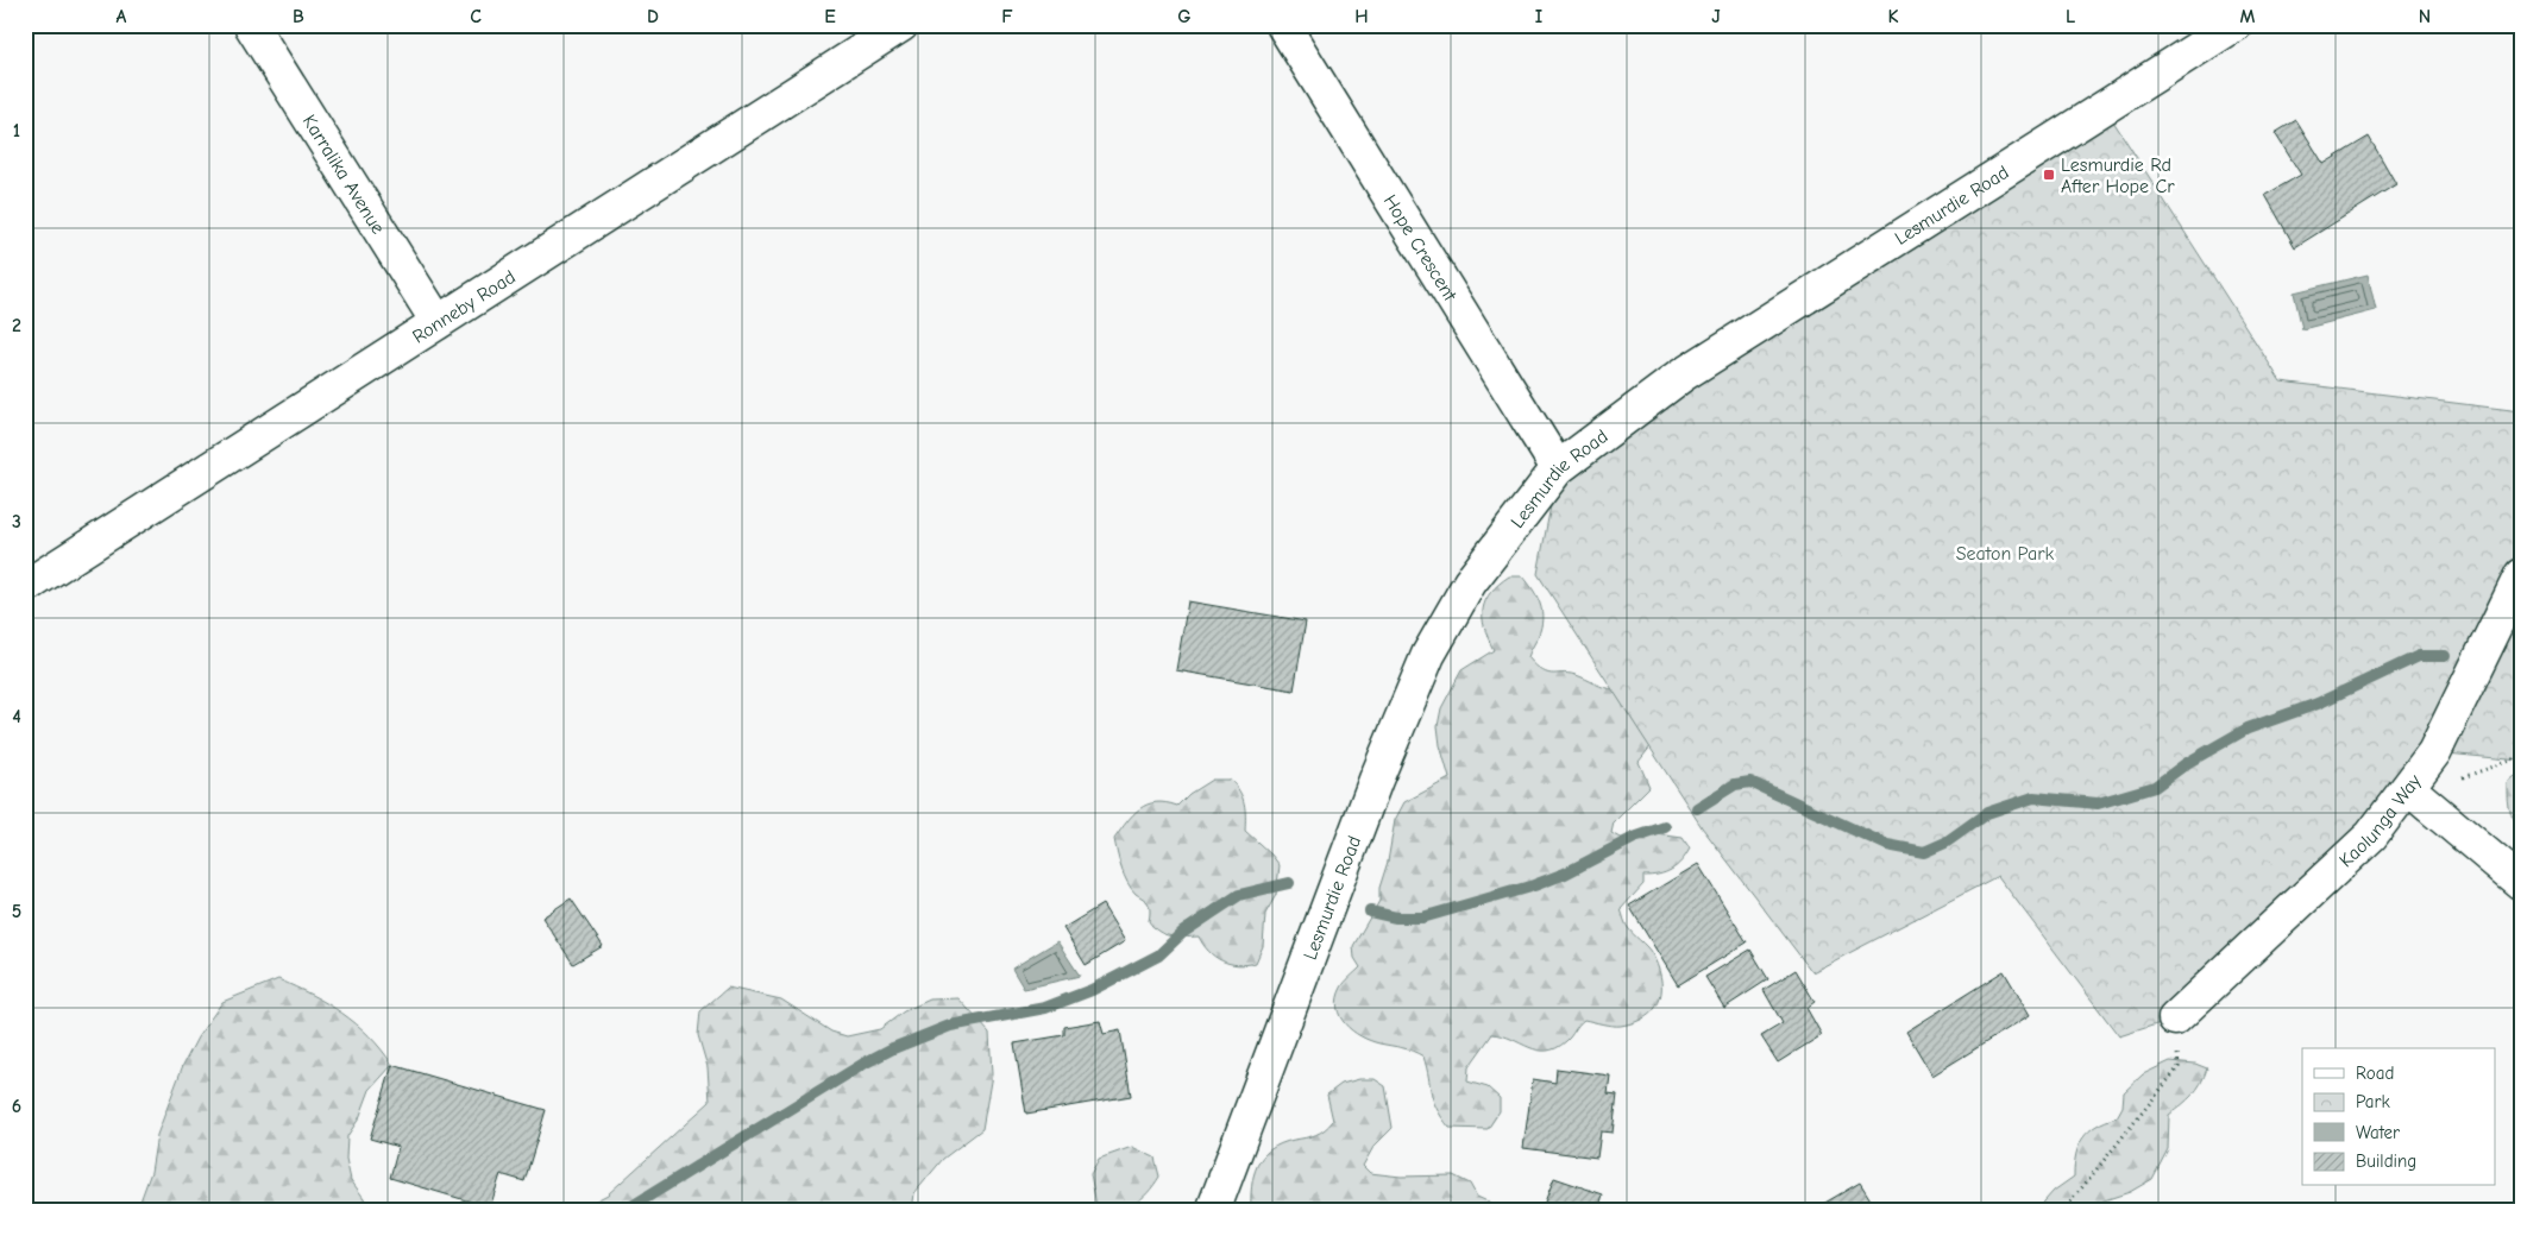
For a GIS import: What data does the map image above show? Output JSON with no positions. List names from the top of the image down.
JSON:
{
  "streets": {
    "street": [
      "Karralika Avenue",
      "Lesmurdie Road",
      "Hope Crescent",
      "Ronneby Road",
      "Kaolunga Way"
    ]
  },
  "crossings": [
    ["Karralika Avenue", "Ronneby Road"],
    ["Lesmurdie Road", "Hope Crescent"]
  ],
  "parks": ["Seaton Park"],
  "places": {
    "transit": ["Lesmurdie Rd After Hope Cr"]
  },
  "legend": [
    "Road",
    "Park",
    "Water",
    "Building"
  ],
  "grid": {
    "columns": [
      "A",
      "B",
      "C",
      "D",
      "E",
      "F",
      "G",
      "H",
      "I",
      "J",
      "K",
      "L",
      "M",
      "N"
    ],
    "rows": [
      "1",
      "2",
      "3",
      "4",
      "5",
      "6"
    ]
  }
}
